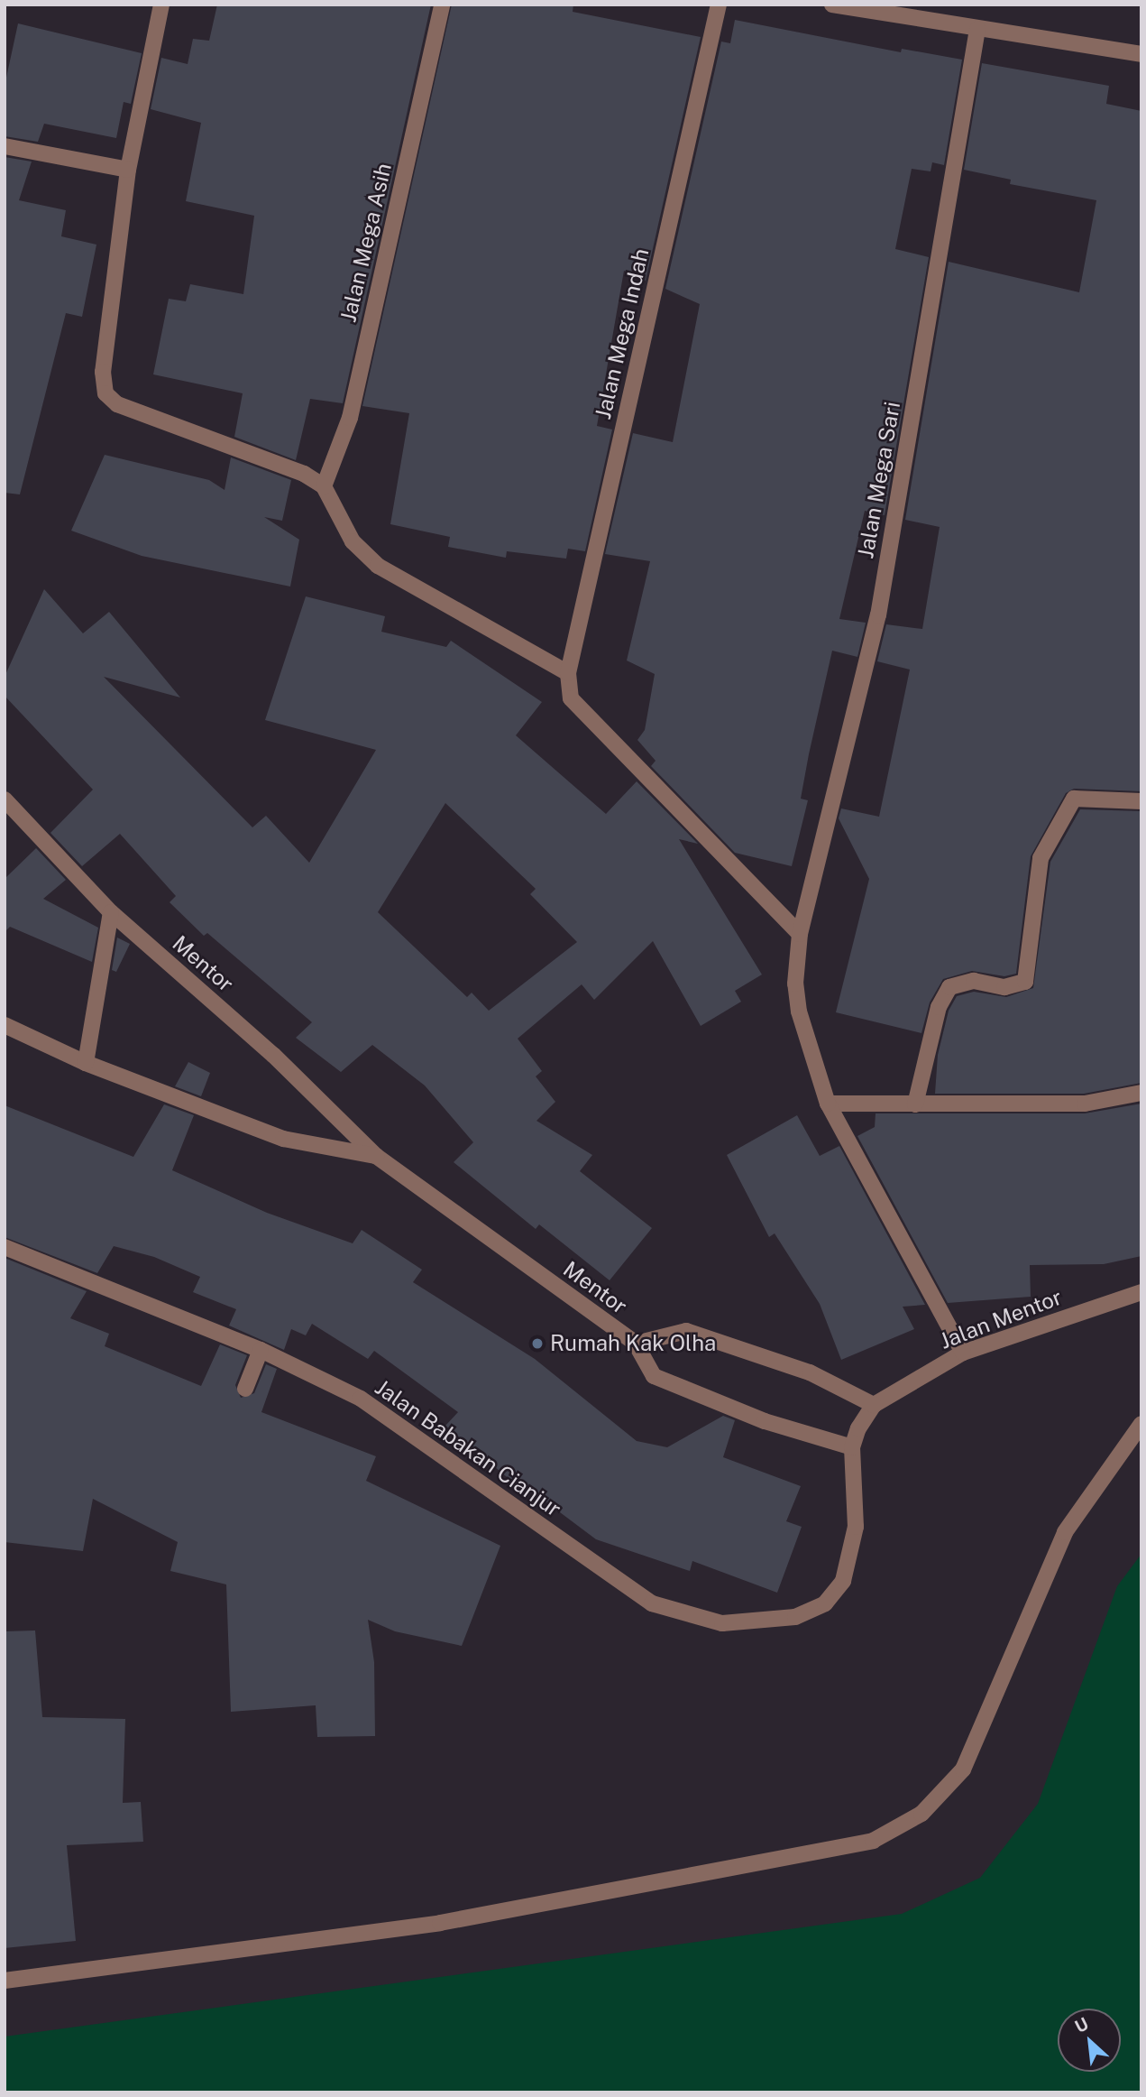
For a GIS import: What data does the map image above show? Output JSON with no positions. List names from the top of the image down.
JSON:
{
  "streets": {
    "street": [
      "Jalan Mega Asih",
      "Jalan Mega Indah",
      "Jalan Mega Sari",
      "Mentor",
      "Jalan Mentor",
      "Jalan Babakan Cianjur"
    ]
  },
  "crossings": [
    ["Jalan Mega Sari", "Jalan Mentor"],
    ["Mentor", "Jalan Mentor"],
    ["Jalan Mentor", "Jalan Babakan Cianjur"]
  ],
  "places": ["Rumah Kak Olha"],
  "north": "top left"
}
